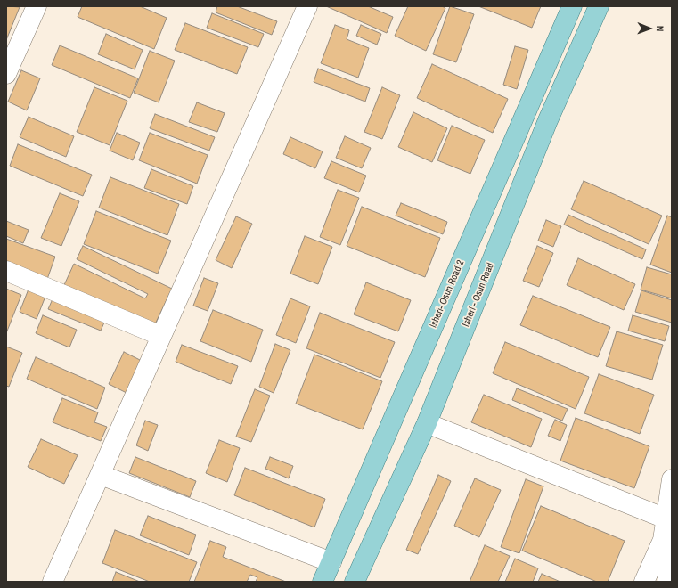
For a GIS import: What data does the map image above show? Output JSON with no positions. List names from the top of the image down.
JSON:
{
  "streets": {
    "main road": ["Isheri- Osun Road 2", "Isheri - Osun Road"]
  },
  "north": "right"
}
